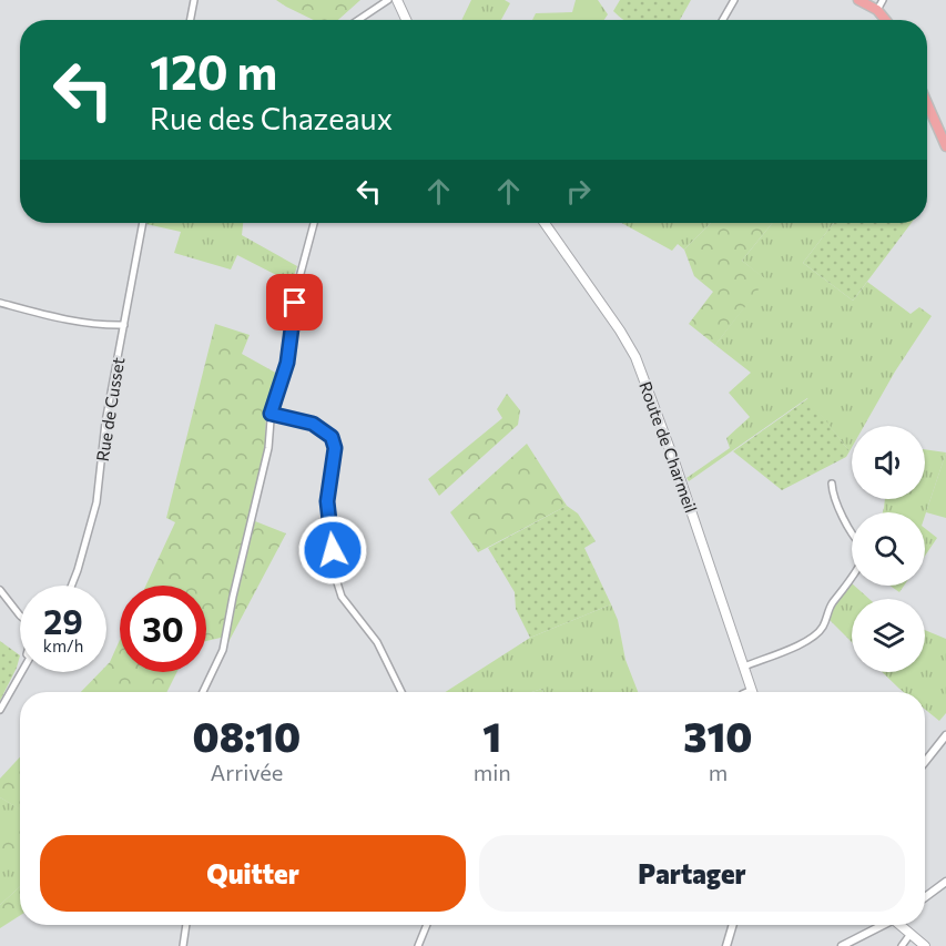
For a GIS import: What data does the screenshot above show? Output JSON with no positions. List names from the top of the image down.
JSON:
{
  "streets": {
    "main road": ["Route de Charmeil"],
    "street": ["Rue de Cusset"]
  },
  "page": {
    "turn": ["120 m", "Rue des Chazeaux"],
    "speed": "29 km/h",
    "limit": "30",
    "eta": [
      "08:10",
      "Arrivée",
      "1",
      "min",
      "310",
      "m"
    ],
    "buttons": ["Quitter", "Partager"]
  }
}
